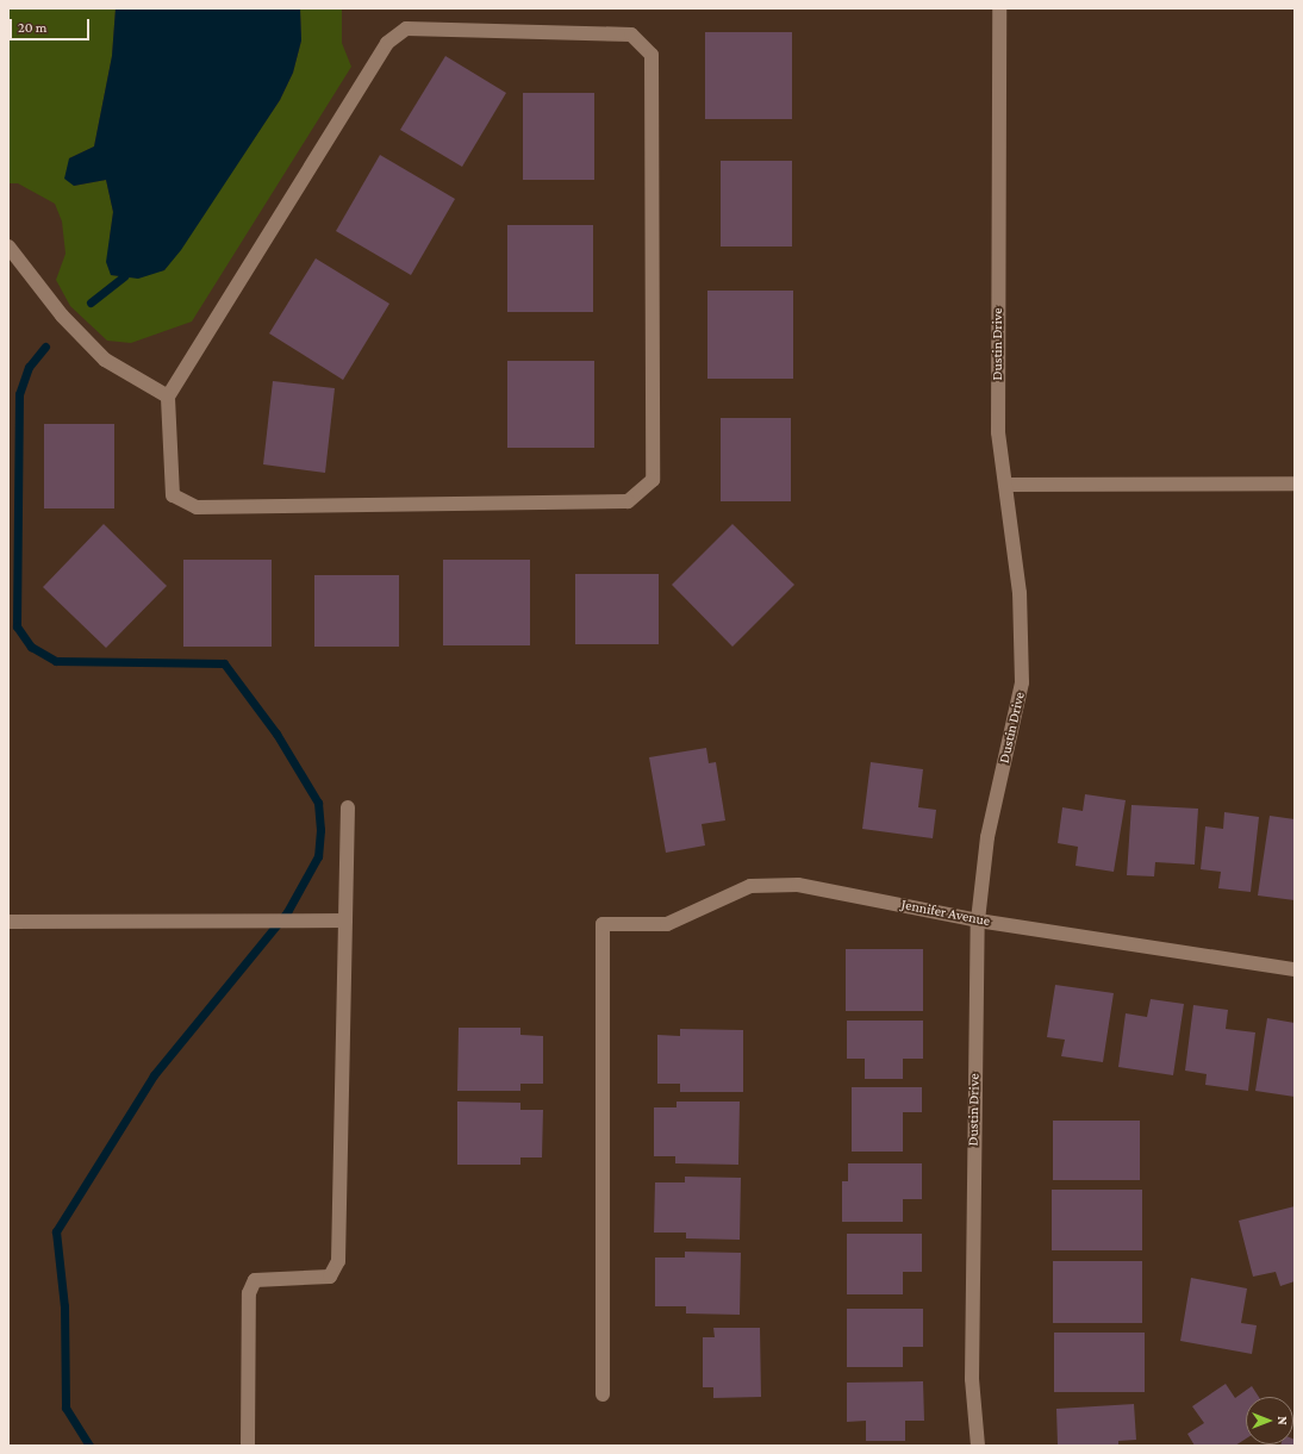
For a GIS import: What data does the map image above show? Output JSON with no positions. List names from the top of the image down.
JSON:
{
  "streets": {
    "street": ["Dustin Drive", "Jennifer Avenue"]
  },
  "crossings": [
    ["Dustin Drive", "Jennifer Avenue"]
  ],
  "scale_bar": "20 m",
  "north": "right"
}
